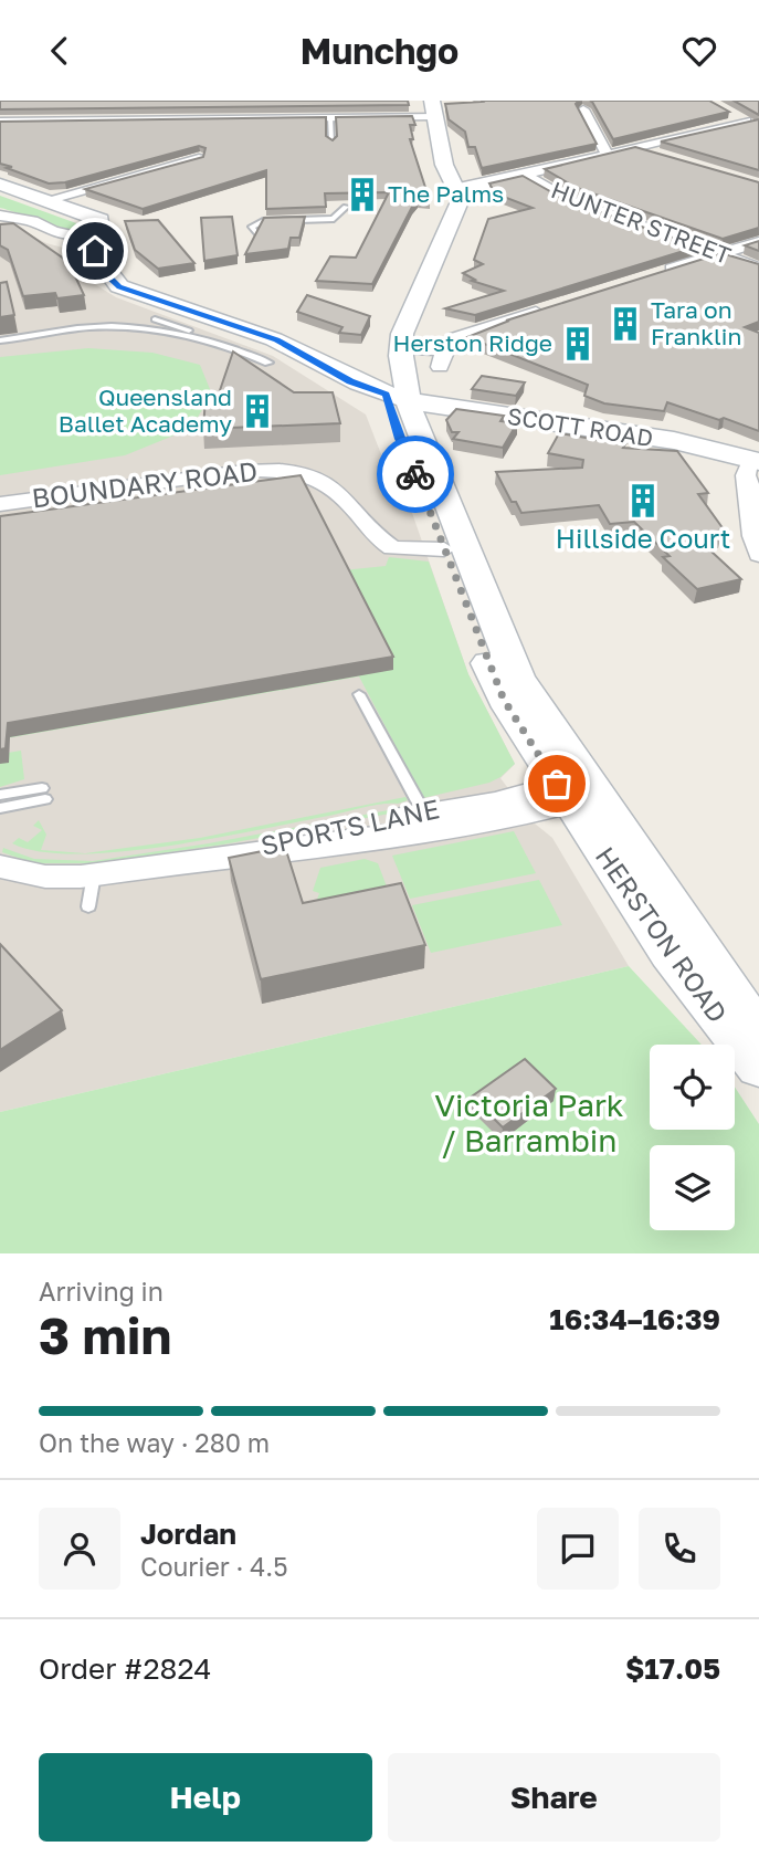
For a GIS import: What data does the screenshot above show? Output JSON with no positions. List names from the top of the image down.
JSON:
{
  "streets": {
    "main road": ["SCOTT ROAD", "HERSTON ROAD"],
    "street": ["HUNTER STREET", "BOUNDARY ROAD", "SPORTS LANE"]
  },
  "crossings": [
    ["SCOTT ROAD", "HERSTON ROAD"],
    ["BOUNDARY ROAD", "HERSTON ROAD"],
    ["SPORTS LANE", "HERSTON ROAD"]
  ],
  "parks": ["Victoria Park / Barrambin"],
  "places": {
    "building": [
      "The Palms",
      "Tara on Franklin",
      "Herston Ridge",
      "Queensland Ballet Academy",
      "Hillside Court"
    ]
  },
  "page": {
    "header": "Munchgo",
    "heading": ["3 min", "Arriving in", "16:34–16:39"],
    "panel": [
      "Jordan",
      "Courier · 4.5",
      "Order #2824",
      "$17.05"
    ],
    "bar": "On the way · 280 m",
    "buttons": ["Help", "Share"]
  }
}
